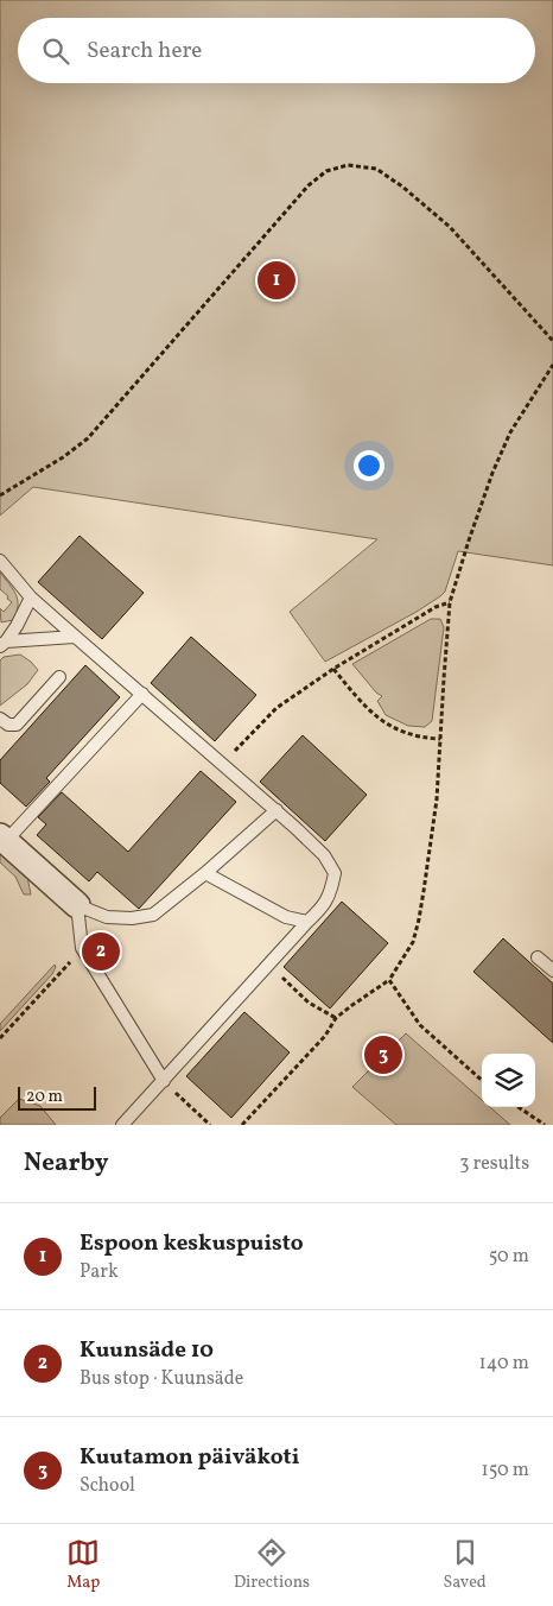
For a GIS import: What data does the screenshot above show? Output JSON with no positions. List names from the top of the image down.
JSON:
{
  "scale_bar": "20 m",
  "page": {
    "search": "Search here",
    "pins": ["1", "2", "3"],
    "scale": "20 m",
    "heading": ["Nearby", "3 results"],
    "list": [
      {
        "mark": "1",
        "name": "Espoon keskuspuisto",
        "note": "Park",
        "value": "50 m"
      },
      {
        "mark": "2",
        "name": "Kuunsäde 10",
        "note": "Bus stop · Kuunsäde",
        "value": "140 m"
      },
      {
        "mark": "3",
        "name": "Kuutamon päiväkoti",
        "note": "School",
        "value": "150 m"
      }
    ],
    "nav": ["Map", "Directions", "Saved"]
  }
}
